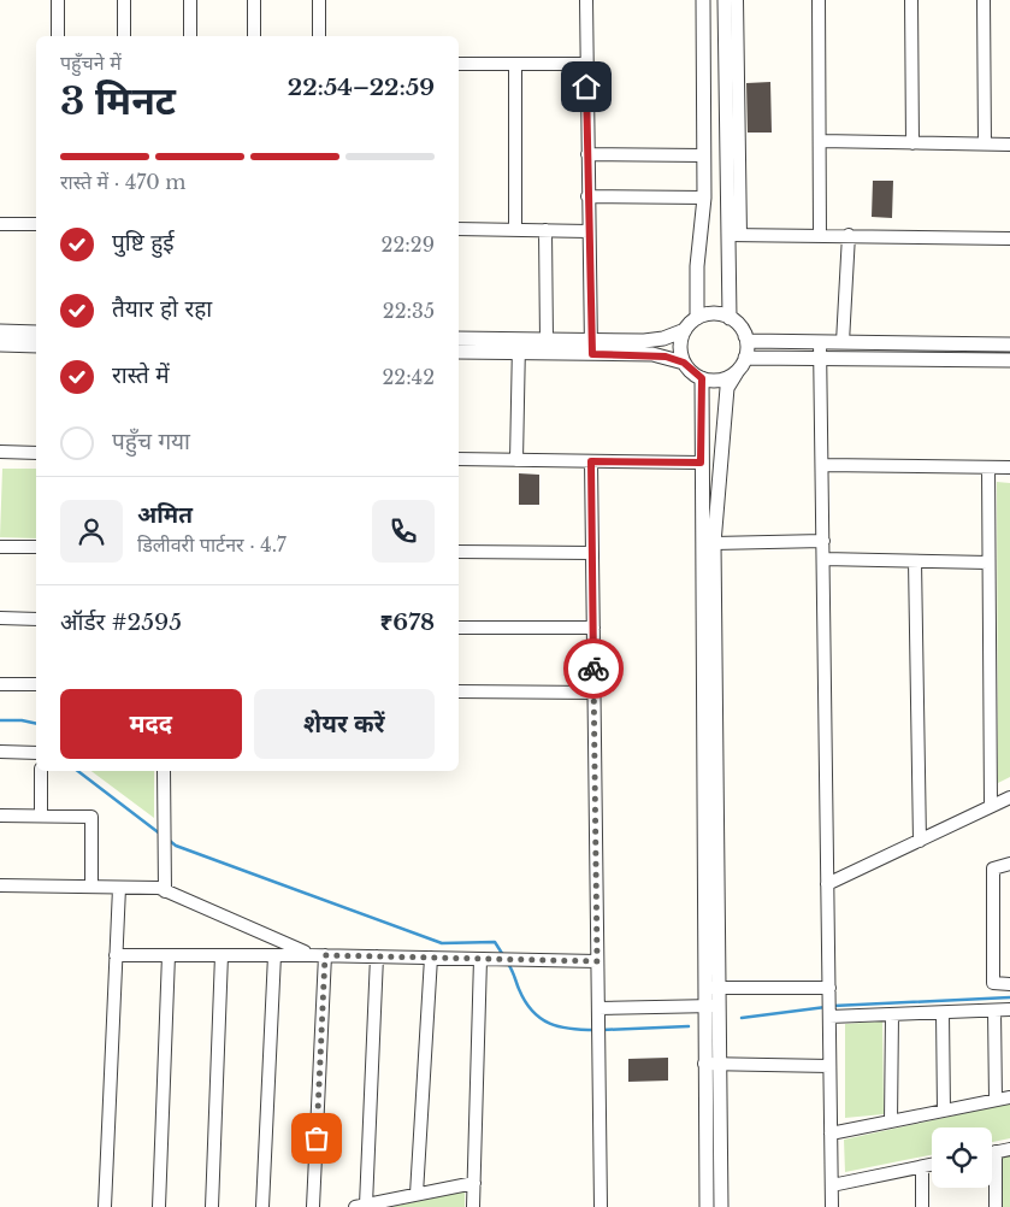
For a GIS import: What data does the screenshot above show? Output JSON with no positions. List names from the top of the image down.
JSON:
{
  "page": {
    "heading": ["3 मिनट", "पहुँचने में", "22:54–22:59"],
    "panel": [
      "अमित",
      "डिलीवरी पार्टनर · 4.7",
      "ऑर्डर #2595",
      "₹678"
    ],
    "bar": "रास्ते में · 470 m",
    "list": [
      ["पुष्टि हुई", "22:29"],
      ["तैयार हो रहा", "22:35"],
      ["रास्ते में", "22:42"],
      "पहुँच गया"
    ],
    "buttons": ["मदद", "शेयर करें"]
  }
}
